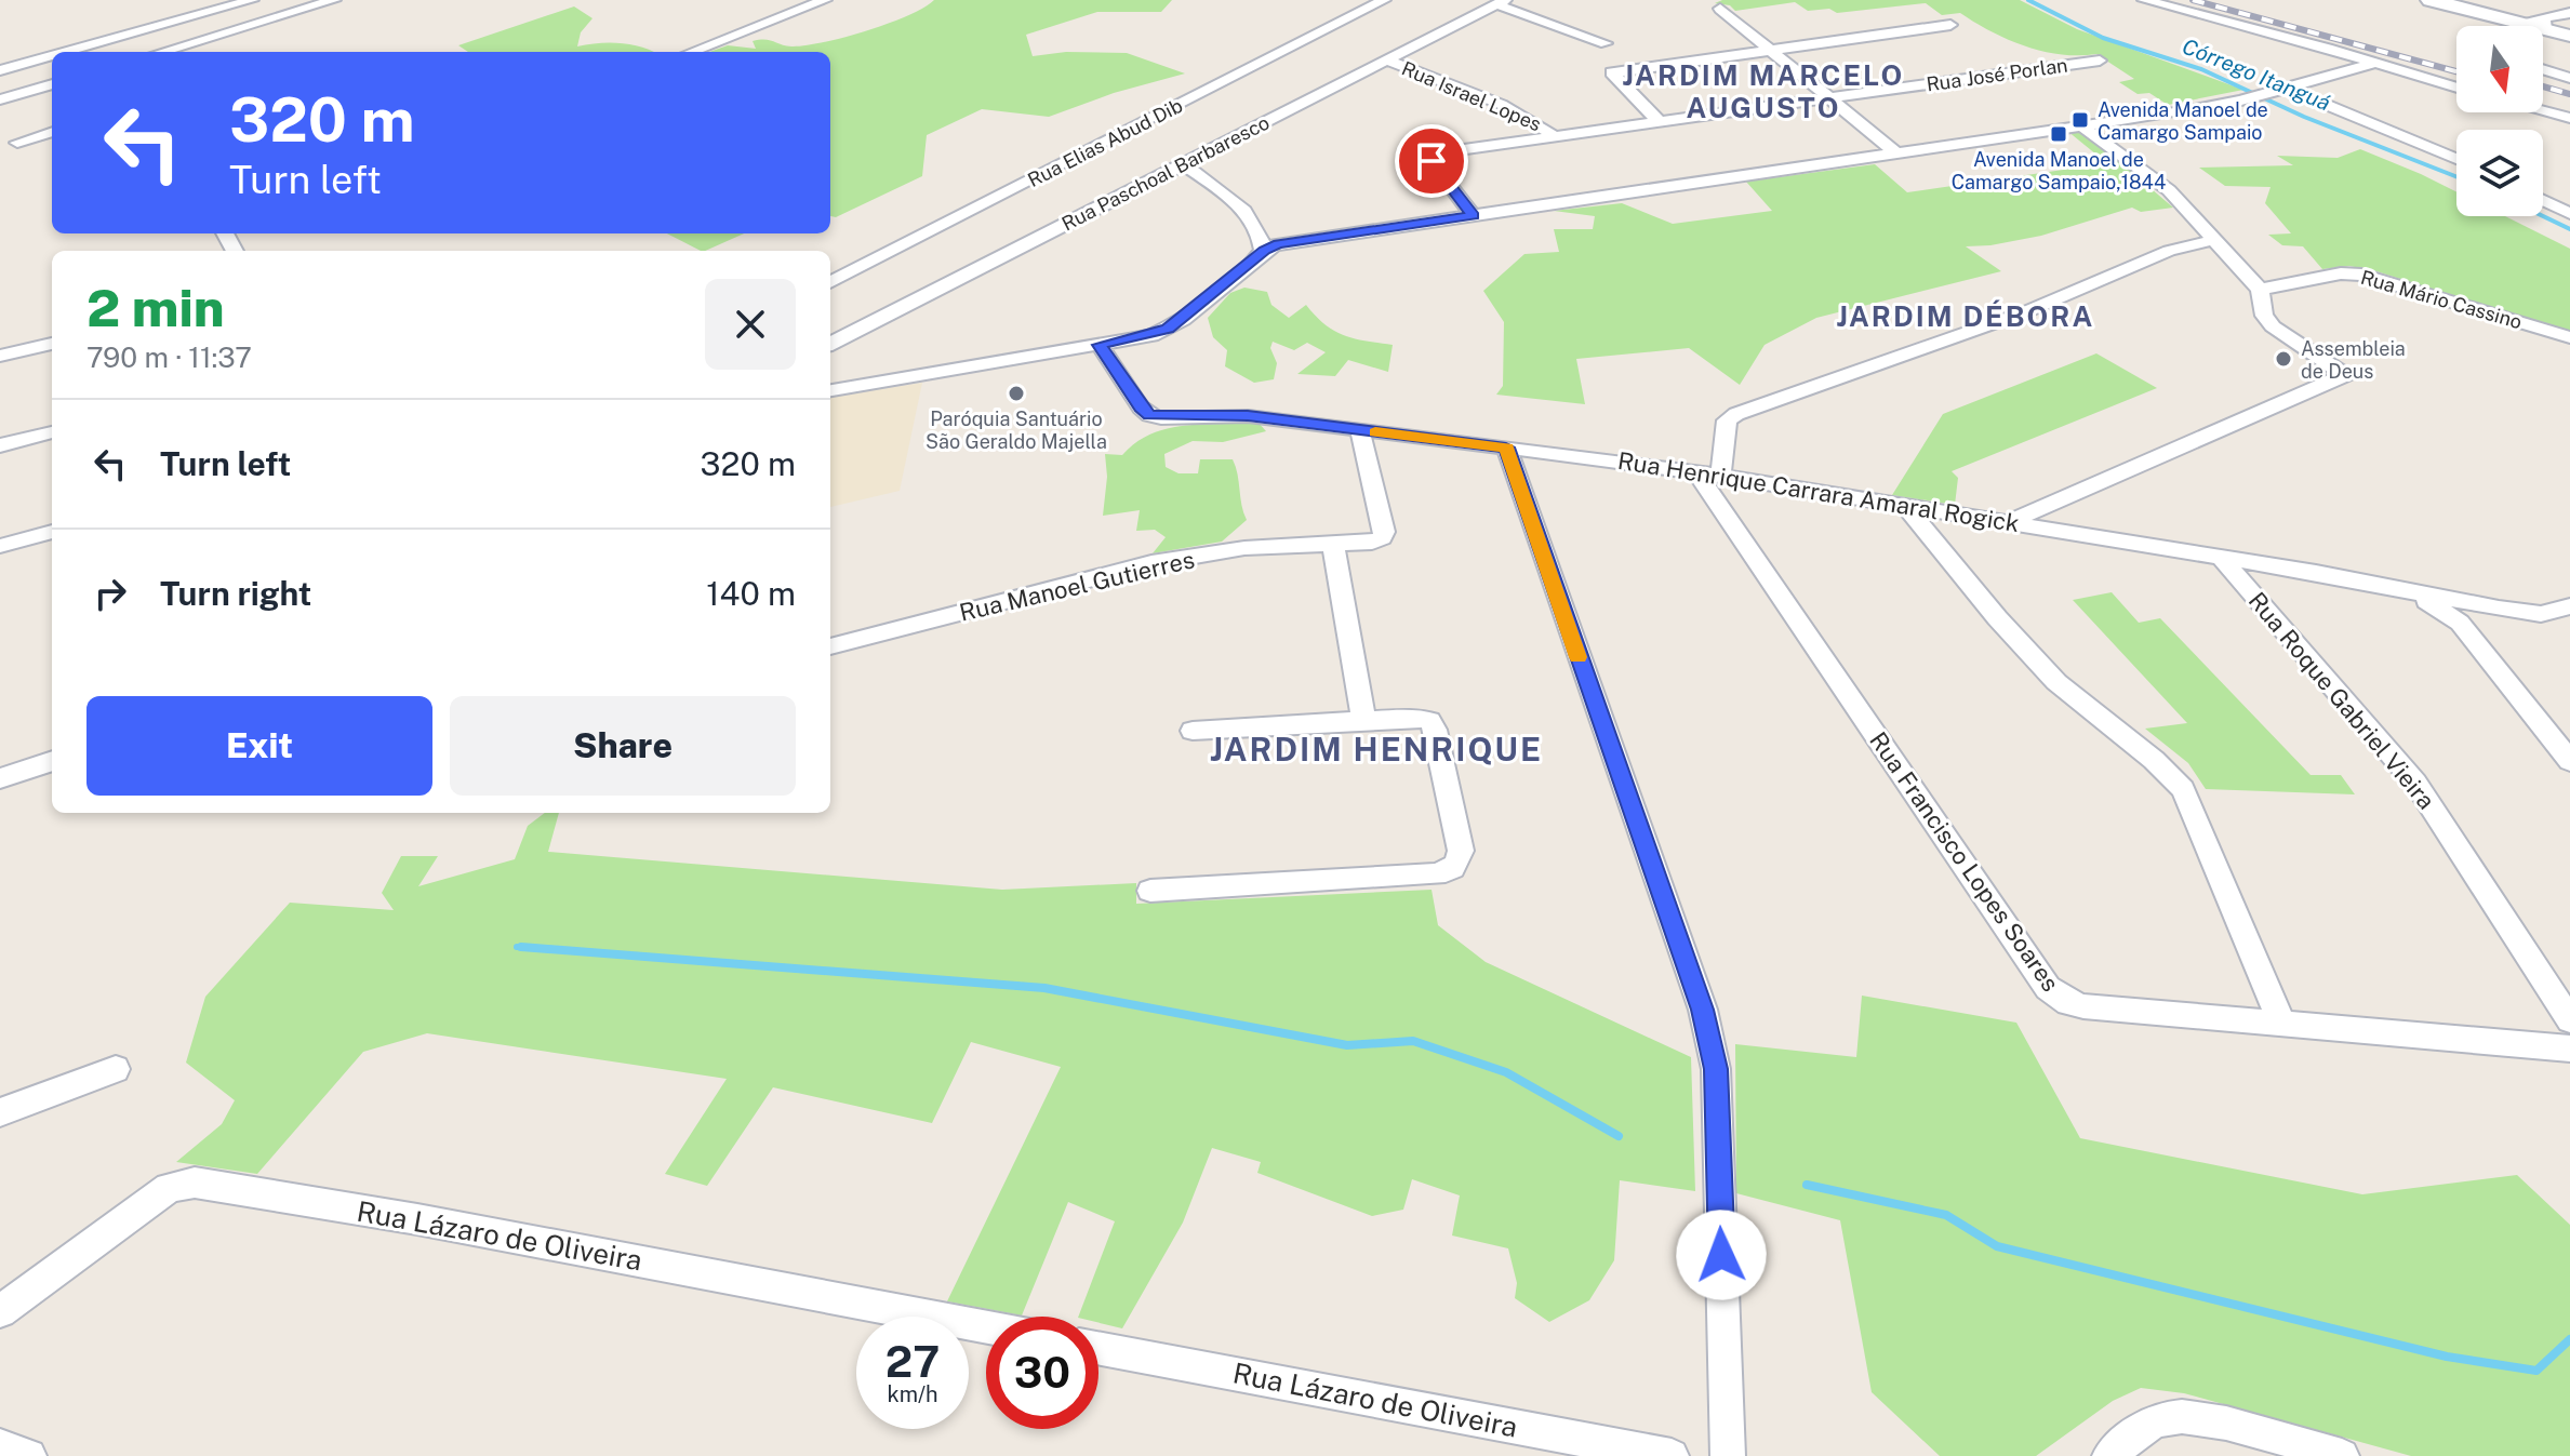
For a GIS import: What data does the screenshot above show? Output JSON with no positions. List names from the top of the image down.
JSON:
{
  "streets": {
    "street": [
      "Rua José Porlan",
      "Rua Israel Lopes",
      "Rua Elias Abud Dib",
      "Rua Paschoal Barbaresco",
      "Rua Mário Cassino",
      "Rua Henrique Carrara Amaral Rogick",
      "Rua Manoel Gutierres",
      "Rua Roque Gabriel Vieira",
      "Rua Francisco Lopes Soares",
      "Rua Lázaro de Oliveira"
    ]
  },
  "crossings": [
    ["Rua José Porlan", "Rua Israel Lopes"],
    ["Rua Israel Lopes", "Rua Paschoal Barbaresco"],
    ["Rua Henrique Carrara Amaral Rogick", "Rua Manoel Gutierres"],
    ["Rua Henrique Carrara Amaral Rogick", "Rua Roque Gabriel Vieira"],
    ["Rua Henrique Carrara Amaral Rogick", "Rua Francisco Lopes Soares"]
  ],
  "districts": ["JARDIM MARCELO AUGUSTO", "JARDIM DÉBORA", "JARDIM HENRIQUE"],
  "water": ["Córrego Itanguá"],
  "places": {
    "transit": ["Avenida Manoel de Camargo Sampaio", "Avenida Manoel de Camargo Sampaio,1844"],
    "other": ["Assembleia de Deus", "Paróquia Santuário São Geraldo Majella"]
  },
  "north": "bottom",
  "page": {
    "turn": ["320 m", "Turn left"],
    "heading": ["2 min", "790 m · 11:37"],
    "list": [
      {
        "name": "Turn left",
        "value": "320 m"
      },
      {
        "name": "Turn right",
        "value": "140 m"
      }
    ],
    "buttons": ["Exit", "Share"],
    "speed": "27 km/h",
    "limit": "30"
  }
}
